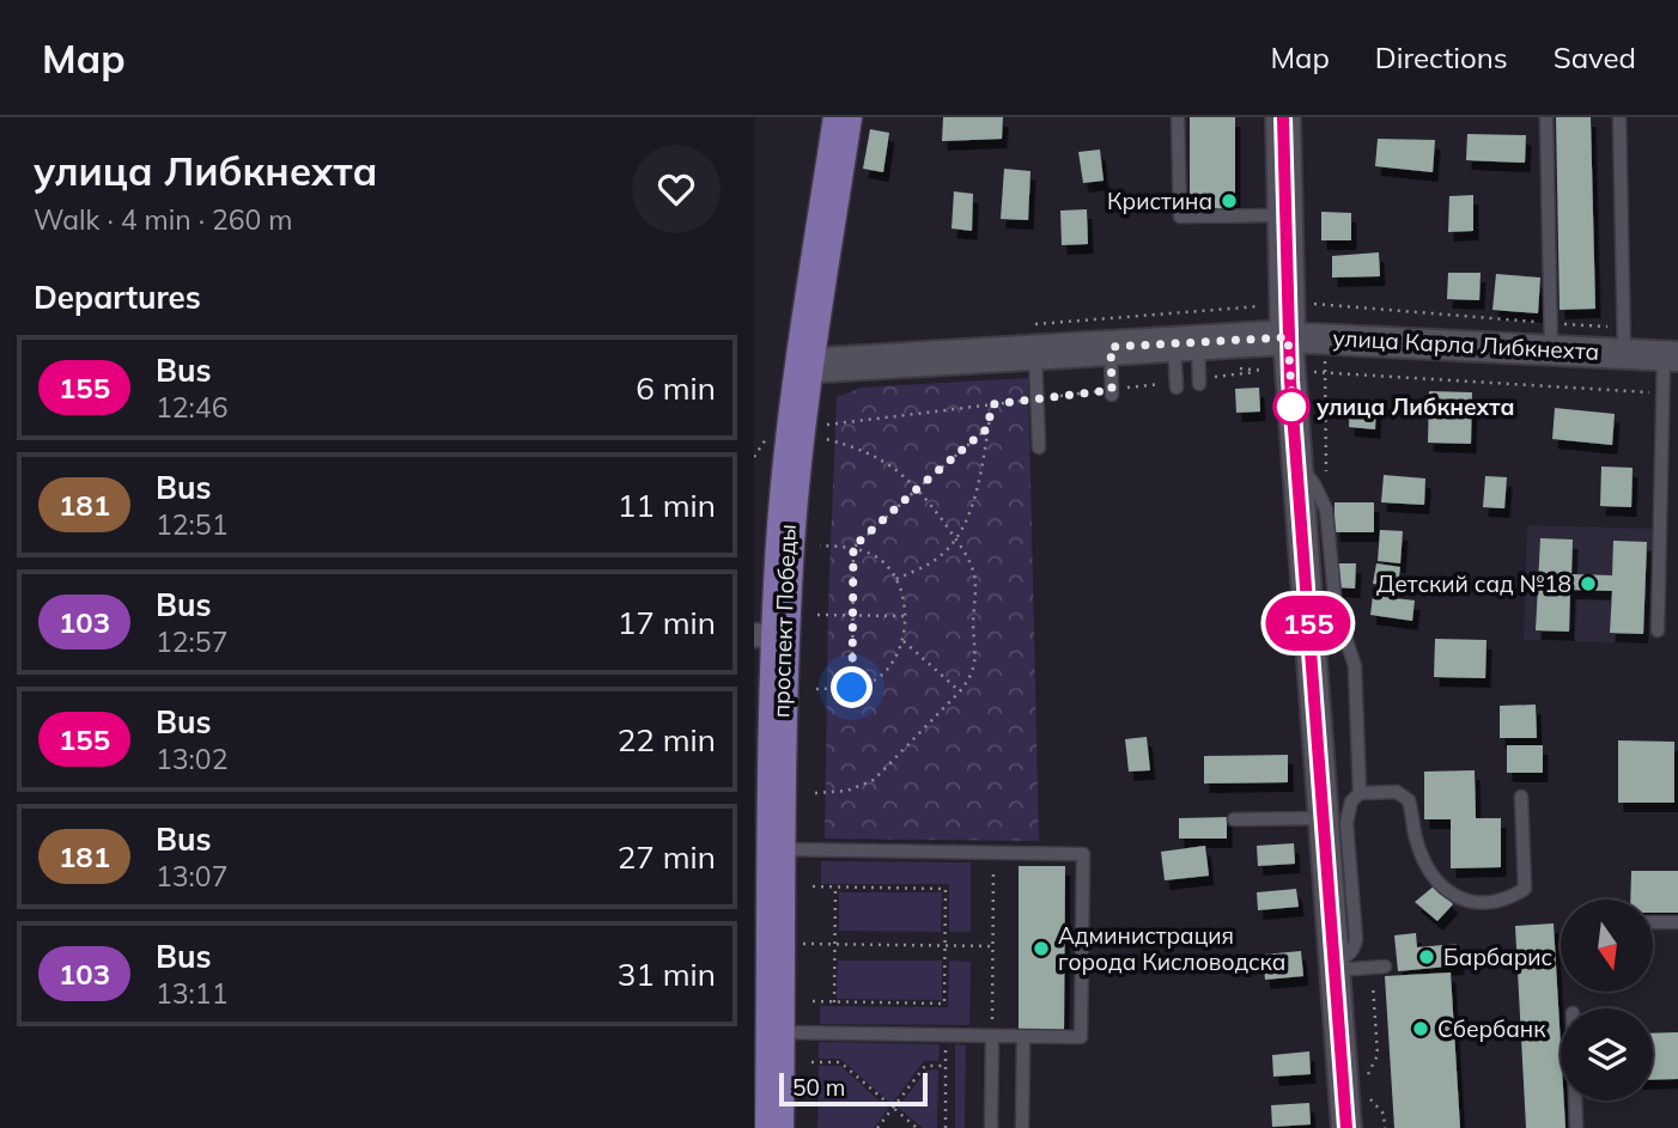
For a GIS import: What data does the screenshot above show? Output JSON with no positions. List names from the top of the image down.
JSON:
{
  "streets": {
    "main road": ["улица Карла Либкнехта", "проспект Победы"]
  },
  "crossings": [
    ["улица Карла Либкнехта", "проспект Победы"]
  ],
  "places": [
    "Кристина",
    "улица Либкнехта",
    "Детский сад №18",
    "Администрация города Кисловодска",
    "Барбарис",
    "Сбербанк"
  ],
  "lines": ["bus line 155"],
  "scale_bar": "50 m",
  "north": "bottom",
  "page": {
    "header": "Map",
    "nav": ["Map", "Directions", "Saved"],
    "heading": [
      ["улица Либкнехта", "Walk · 4 min · 260 m"],
      "Departures"
    ],
    "on_map": "155",
    "list": [
      {
        "mark": "155",
        "name": "Bus",
        "note": "12:46",
        "value": "6 min"
      },
      {
        "mark": "181",
        "name": "Bus",
        "note": "12:51",
        "value": "11 min"
      },
      {
        "mark": "103",
        "name": "Bus",
        "note": "12:57",
        "value": "17 min"
      },
      {
        "mark": "155",
        "name": "Bus",
        "note": "13:02",
        "value": "22 min"
      },
      {
        "mark": "181",
        "name": "Bus",
        "note": "13:07",
        "value": "27 min"
      },
      {
        "mark": "103",
        "name": "Bus",
        "note": "13:11",
        "value": "31 min"
      }
    ],
    "scale": "50 m"
  }
}
